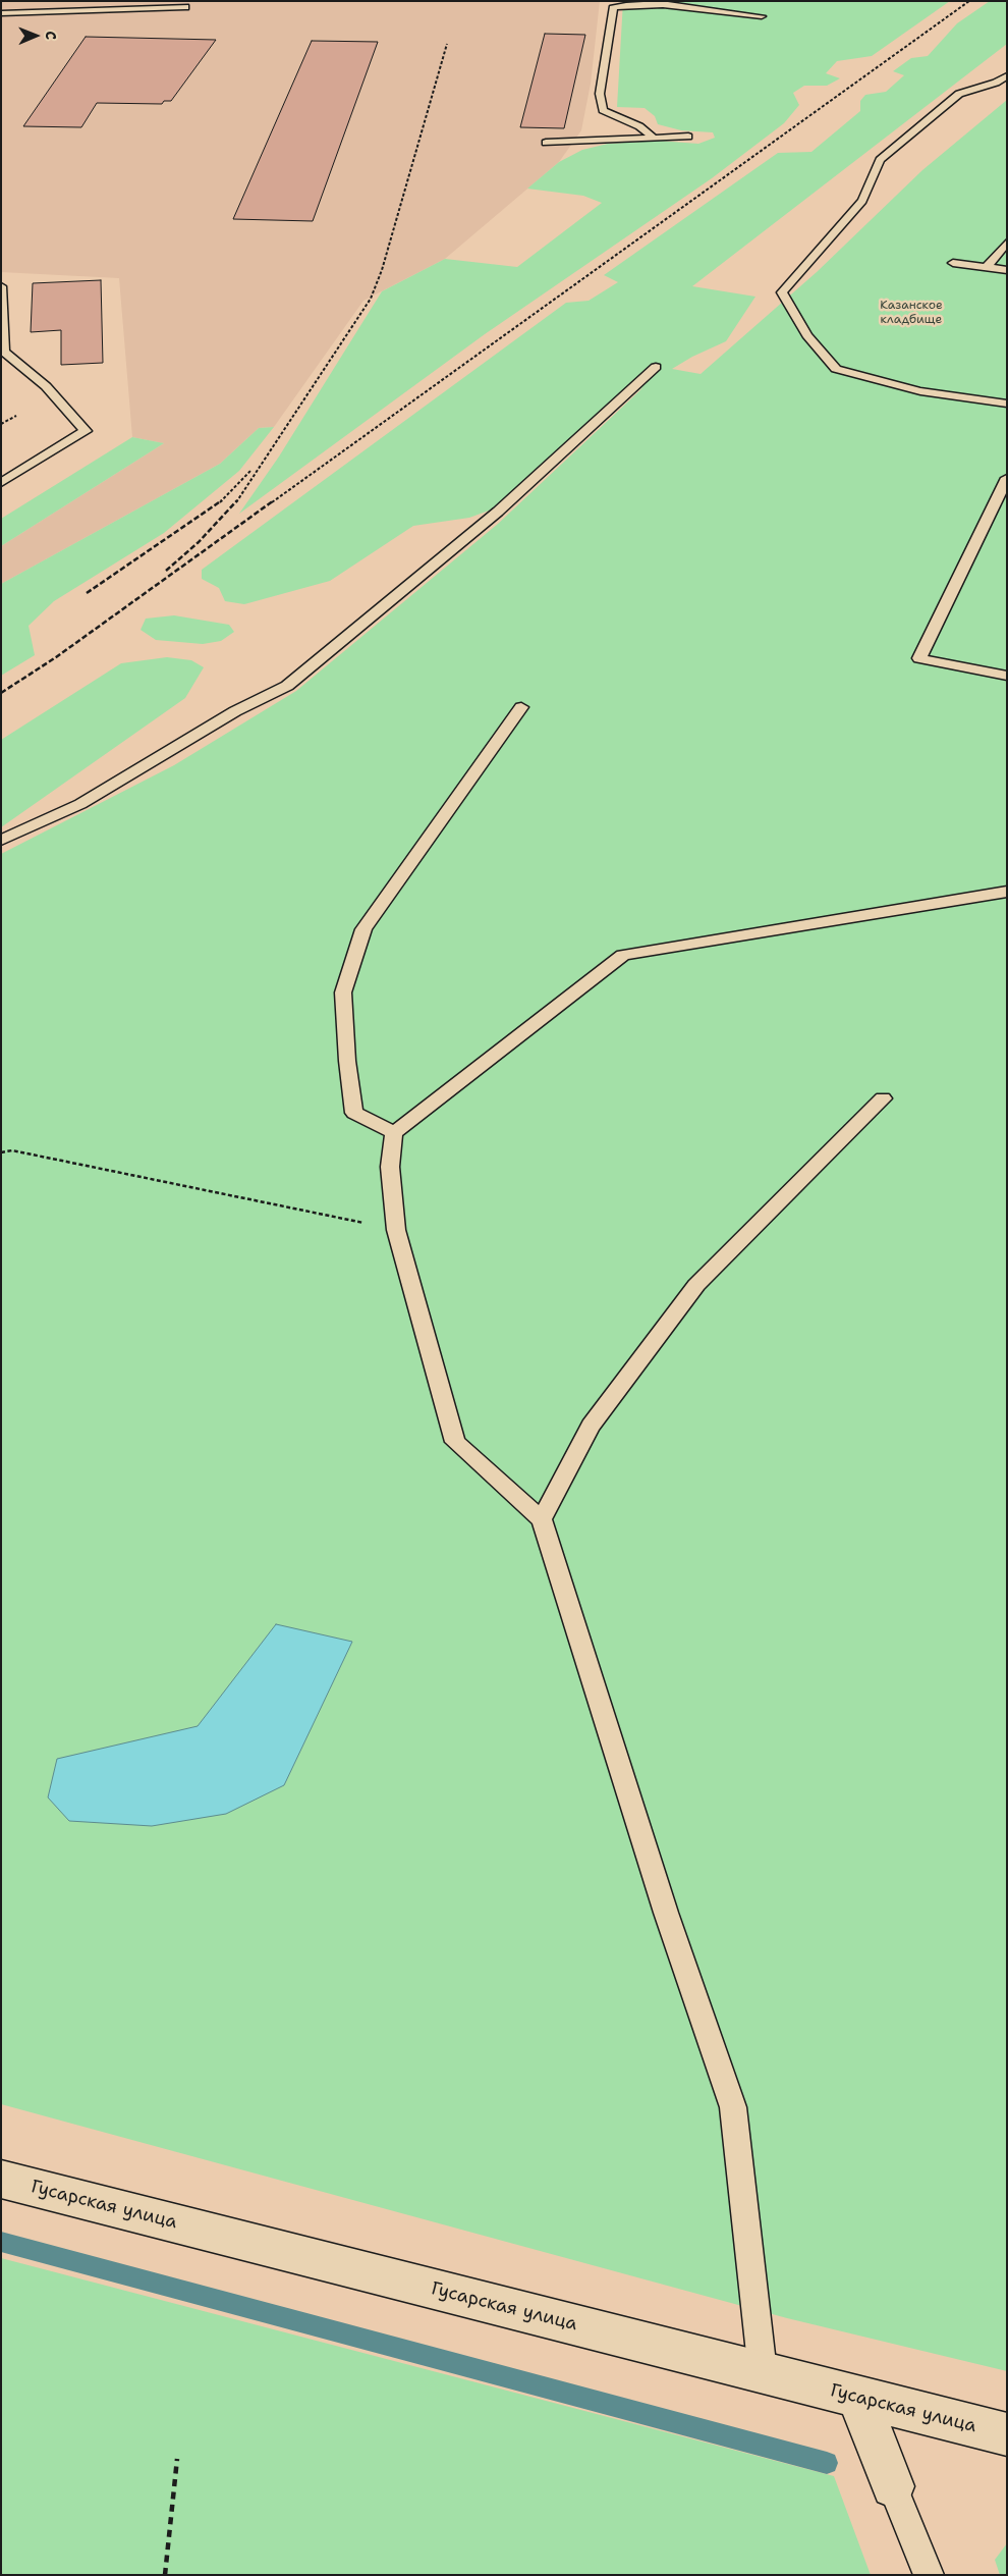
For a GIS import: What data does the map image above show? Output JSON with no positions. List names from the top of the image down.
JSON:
{
  "streets": {
    "street": ["Гусарская улица"]
  },
  "parks": ["Казанское кладбище"],
  "north": "right"
}
